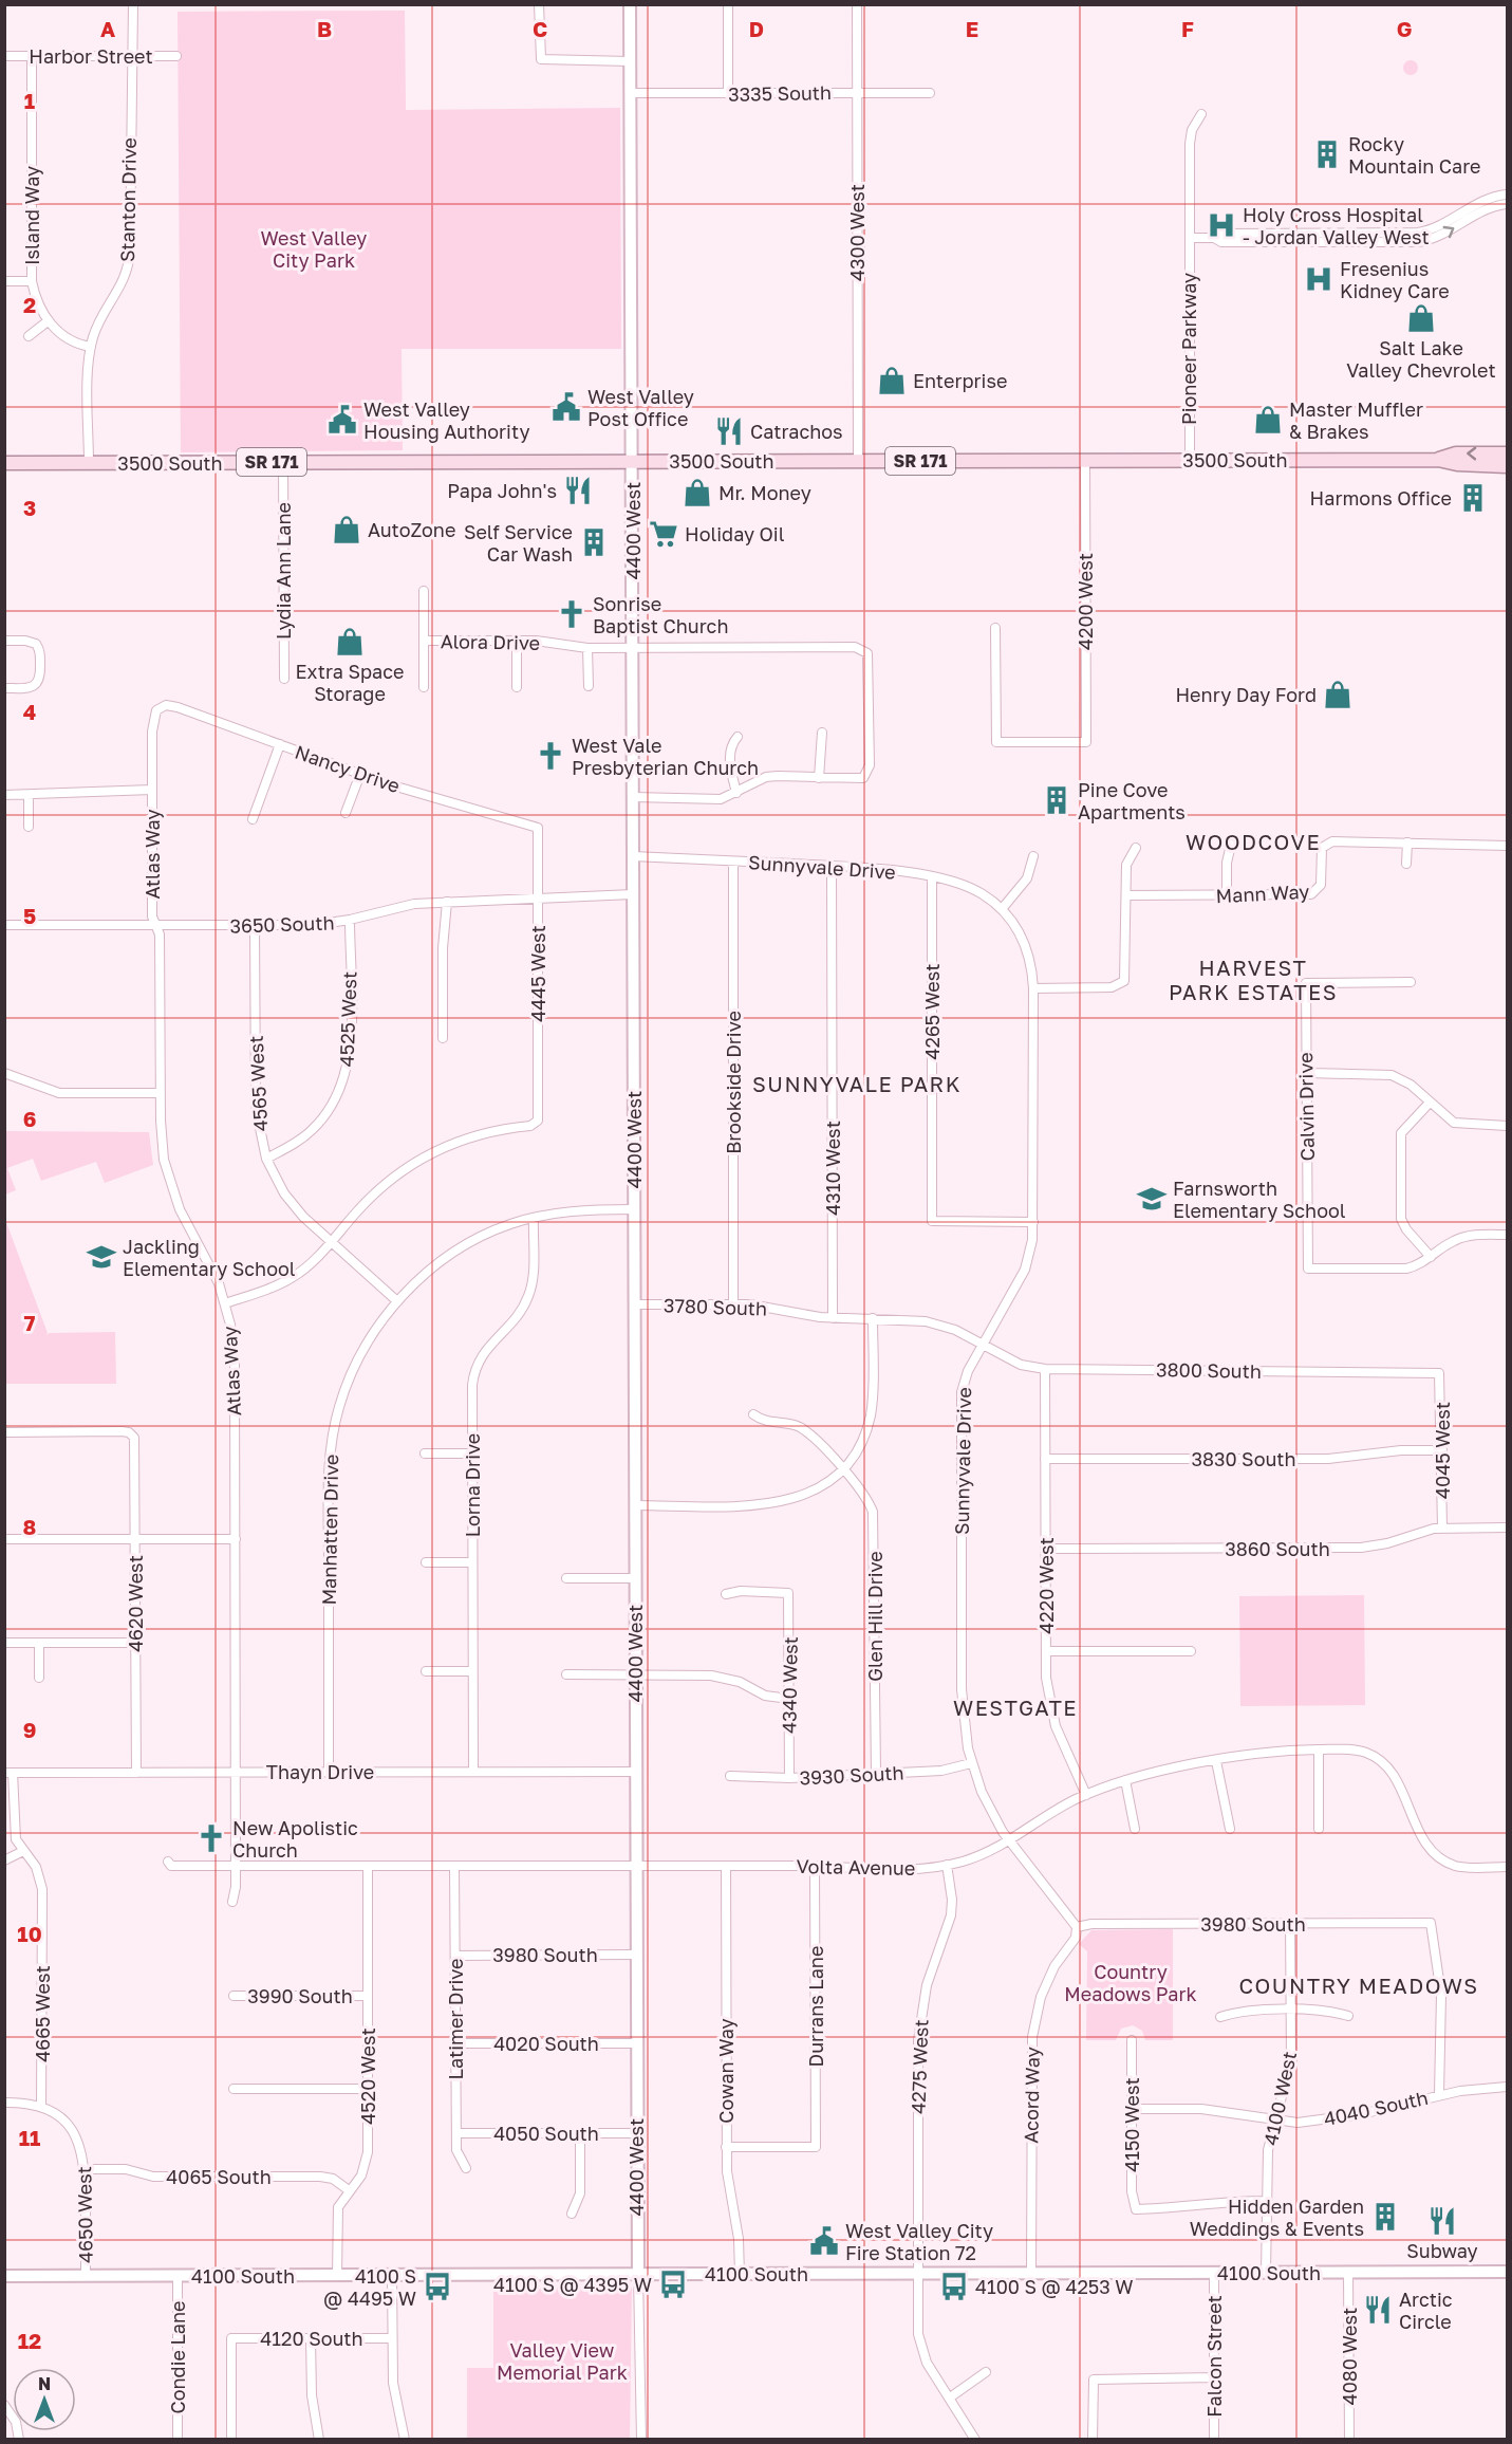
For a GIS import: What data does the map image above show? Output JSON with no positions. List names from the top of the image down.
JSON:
{
  "streets": {
    "main road": ["3500 South", "SR 171"],
    "street": [
      "Harbor Street",
      "3335 South",
      "Stanton Drive",
      "Island Way",
      "4300 West",
      "Pioneer Parkway",
      "4400 West",
      "Lydia Ann Lane",
      "4200 West",
      "Alora Drive",
      "Nancy Drive",
      "Atlas Way",
      "Sunnyvale Drive",
      "Mann Way",
      "3650 South",
      "4445 West",
      "4265 West",
      "4525 West",
      "Brookside Drive",
      "4565 West",
      "Calvin Drive",
      "4310 West",
      "3780 South",
      "3800 South",
      "4045 West",
      "3830 South",
      "Lorna Drive",
      "Manhatten Drive",
      "3860 South",
      "4220 West",
      "4620 West",
      "Glen Hill Drive",
      "4340 West",
      "Thayn Drive",
      "3930 South",
      "Volta Avenue",
      "3980 South",
      "3990 South",
      "Durrans Lane",
      "4665 West",
      "Latimer Drive",
      "4020 South",
      "4275 West",
      "Cowan Way",
      "4520 West",
      "Acord Way",
      "4100 West",
      "4040 South",
      "4150 West",
      "4050 South",
      "4065 South",
      "4650 West",
      "4100 South",
      "4120 South",
      "Falcon Street",
      "4080 West",
      "Condie Lane"
    ]
  },
  "crossings": [
    ["Harbor Street", "Stanton Drive"],
    ["Harbor Street", "Island Way"],
    ["3335 South", "4300 West"],
    ["3335 South", "4400 West"],
    ["Stanton Drive", "Island Way"],
    ["Stanton Drive", "3500 South"],
    ["4300 West", "3500 South"],
    ["Pioneer Parkway", "3500 South"],
    ["3500 South", "4400 West"],
    ["3500 South", "Lydia Ann Lane"],
    ["3500 South", "4200 West"],
    ["4400 West", "Alora Drive"],
    ["4400 West", "Sunnyvale Drive"],
    ["4400 West", "3650 South"],
    ["4400 West", "3780 South"],
    ["4400 West", "Manhatten Drive"],
    ["4400 West", "Thayn Drive"],
    ["4400 West", "Volta Avenue"],
    ["4400 West", "3980 South"],
    ["4400 West", "4020 South"],
    ["4400 West", "4050 South"],
    ["4400 West", "4100 South"],
    ["Nancy Drive", "Atlas Way"],
    ["Nancy Drive", "4445 West"],
    ["Atlas Way", "3650 South"],
    ["Atlas Way", "Thayn Drive"],
    ["Atlas Way", "Volta Avenue"],
    ["Sunnyvale Drive", "4265 West"],
    ["Sunnyvale Drive", "Brookside Drive"],
    ["Sunnyvale Drive", "4310 West"],
    ["Sunnyvale Drive", "3800 South"],
    ["Sunnyvale Drive", "3930 South"],
    ["Sunnyvale Drive", "Volta Avenue"],
    ["Sunnyvale Drive", "3980 South"],
    ["Sunnyvale Drive", "Acord Way"],
    ["3650 South", "4445 West"],
    ["3650 South", "4525 West"],
    ["3650 South", "4565 West"],
    ["4445 West", "4565 West"],
    ["4525 West", "4565 West"],
    ["Brookside Drive", "3780 South"],
    ["4565 West", "Manhatten Drive"],
    ["4310 West", "3780 South"],
    ["3780 South", "3800 South"],
    ["3800 South", "4045 West"],
    ["3800 South", "4220 West"],
    ["4045 West", "3830 South"],
    ["4045 West", "3860 South"],
    ["3830 South", "4220 West"],
    ["Lorna Drive", "Manhatten Drive"],
    ["Lorna Drive", "Thayn Drive"],
    ["Manhatten Drive", "Thayn Drive"],
    ["3860 South", "4220 West"],
    ["4220 West", "Volta Avenue"],
    ["4620 West", "Thayn Drive"],
    ["Glen Hill Drive", "3930 South"],
    ["4340 West", "3930 South"],
    ["Thayn Drive", "4665 West"],
    ["Volta Avenue", "Durrans Lane"],
    ["Volta Avenue", "Latimer Drive"],
    ["Volta Avenue", "4275 West"],
    ["Volta Avenue", "Cowan Way"],
    ["Volta Avenue", "4520 West"],
    ["3980 South", "Latimer Drive"],
    ["3980 South", "Acord Way"],
    ["3980 South", "4100 West"],
    ["3980 South", "4040 South"],
    ["3990 South", "4520 West"],
    ["Durrans Lane", "Cowan Way"],
    ["4665 West", "4650 West"],
    ["Latimer Drive", "4020 South"],
    ["Latimer Drive", "4050 South"],
    ["4275 West", "4100 South"],
    ["Cowan Way", "4100 South"],
    ["4520 West", "4065 South"],
    ["4520 West", "4100 South"],
    ["Acord Way", "4100 South"],
    ["4100 West", "4040 South"],
    ["4100 West", "4150 West"],
    ["4100 West", "4100 South"],
    ["4040 South", "4150 West"],
    ["4065 South", "4650 West"],
    ["4650 West", "4100 South"],
    ["4100 South", "Falcon Street"],
    ["4100 South", "4080 West"],
    ["4100 South", "Condie Lane"]
  ],
  "districts": [
    "WOODCOVE",
    "HARVEST PARK ESTATES",
    "SUNNYVALE PARK",
    "WESTGATE",
    "COUNTRY MEADOWS"
  ],
  "parks": ["West Valley City Park", "Country Meadows Park", "Valley View Memorial Park"],
  "places": {
    "building": [
      "Rocky Mountain Care",
      "Harmons Office",
      "Self Service Car Wash",
      "Pine Cove Apartments",
      "Hidden Garden Weddings & Events"
    ],
    "hospital": ["Holy Cross Hospital - Jordan Valley West", "Fresenius Kidney Care"],
    "shop": [
      "Salt Lake Valley Chevrolet",
      "Enterprise",
      "Master Muffler & Brakes",
      "Mr. Money",
      "AutoZone",
      "Extra Space Storage",
      "Henry Day Ford"
    ],
    "public building": ["West Valley Post Office", "West Valley Housing Authority", "West Valley City Fire Station 72"],
    "restaurant": [
      "Catrachos",
      "Papa John's",
      "Subway",
      "Arctic Circle"
    ],
    "supermarket": ["Holiday Oil"],
    "church": ["Sonrise Baptist Church", "West Vale Presbyterian Church", "New Apolistic Church"],
    "school or university": ["Farnsworth Elementary School", "Jackling Elementary School"],
    "bus stop": ["4100 S @ 4395 W", "4100 S @ 4495 W", "4100 S @ 4253 W"]
  },
  "north": "top",
  "grid": {
    "columns": [
      "A",
      "B",
      "C",
      "D",
      "E",
      "F",
      "G"
    ],
    "rows": [
      "1",
      "2",
      "3",
      "4",
      "5",
      "6",
      "7",
      "8",
      "9",
      "10",
      "11",
      "12"
    ]
  }
}
